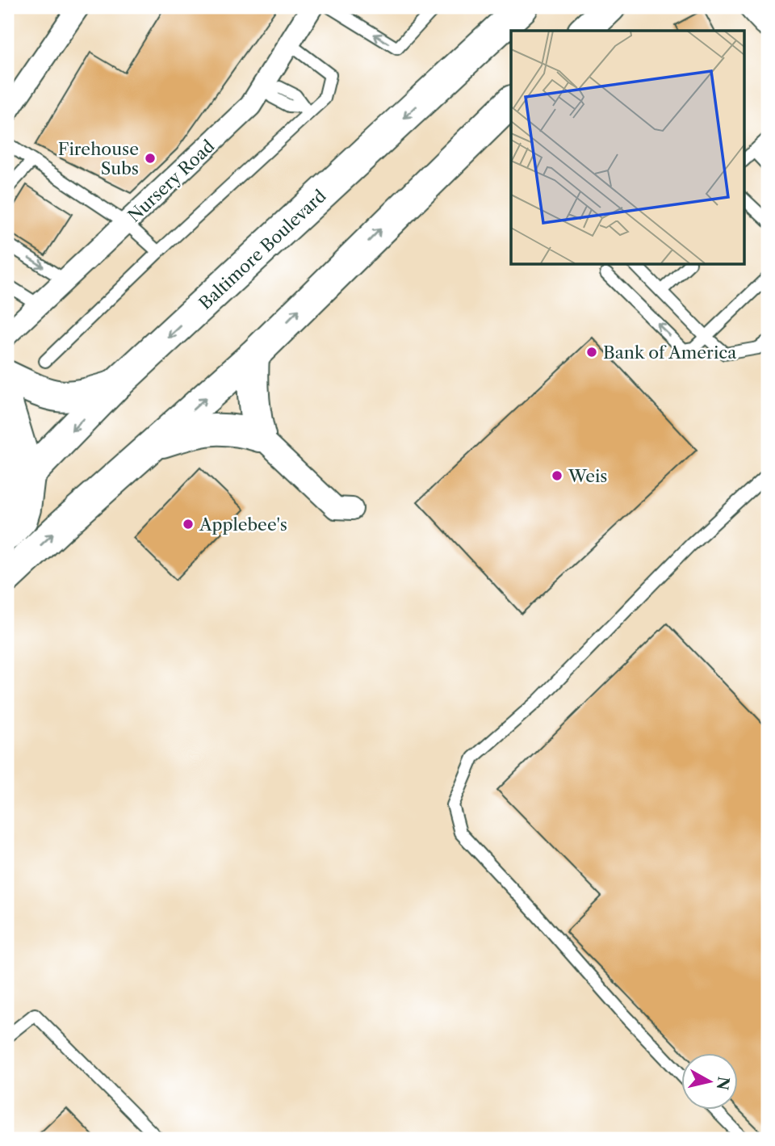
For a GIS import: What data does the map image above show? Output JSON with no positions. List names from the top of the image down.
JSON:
{
  "streets": {
    "main road": ["Baltimore Boulevard"],
    "street": ["Nursery Road"]
  },
  "places": [
    "Firehouse Subs",
    "Bank of America",
    "Weis",
    "Applebee's"
  ],
  "north": "right"
}
